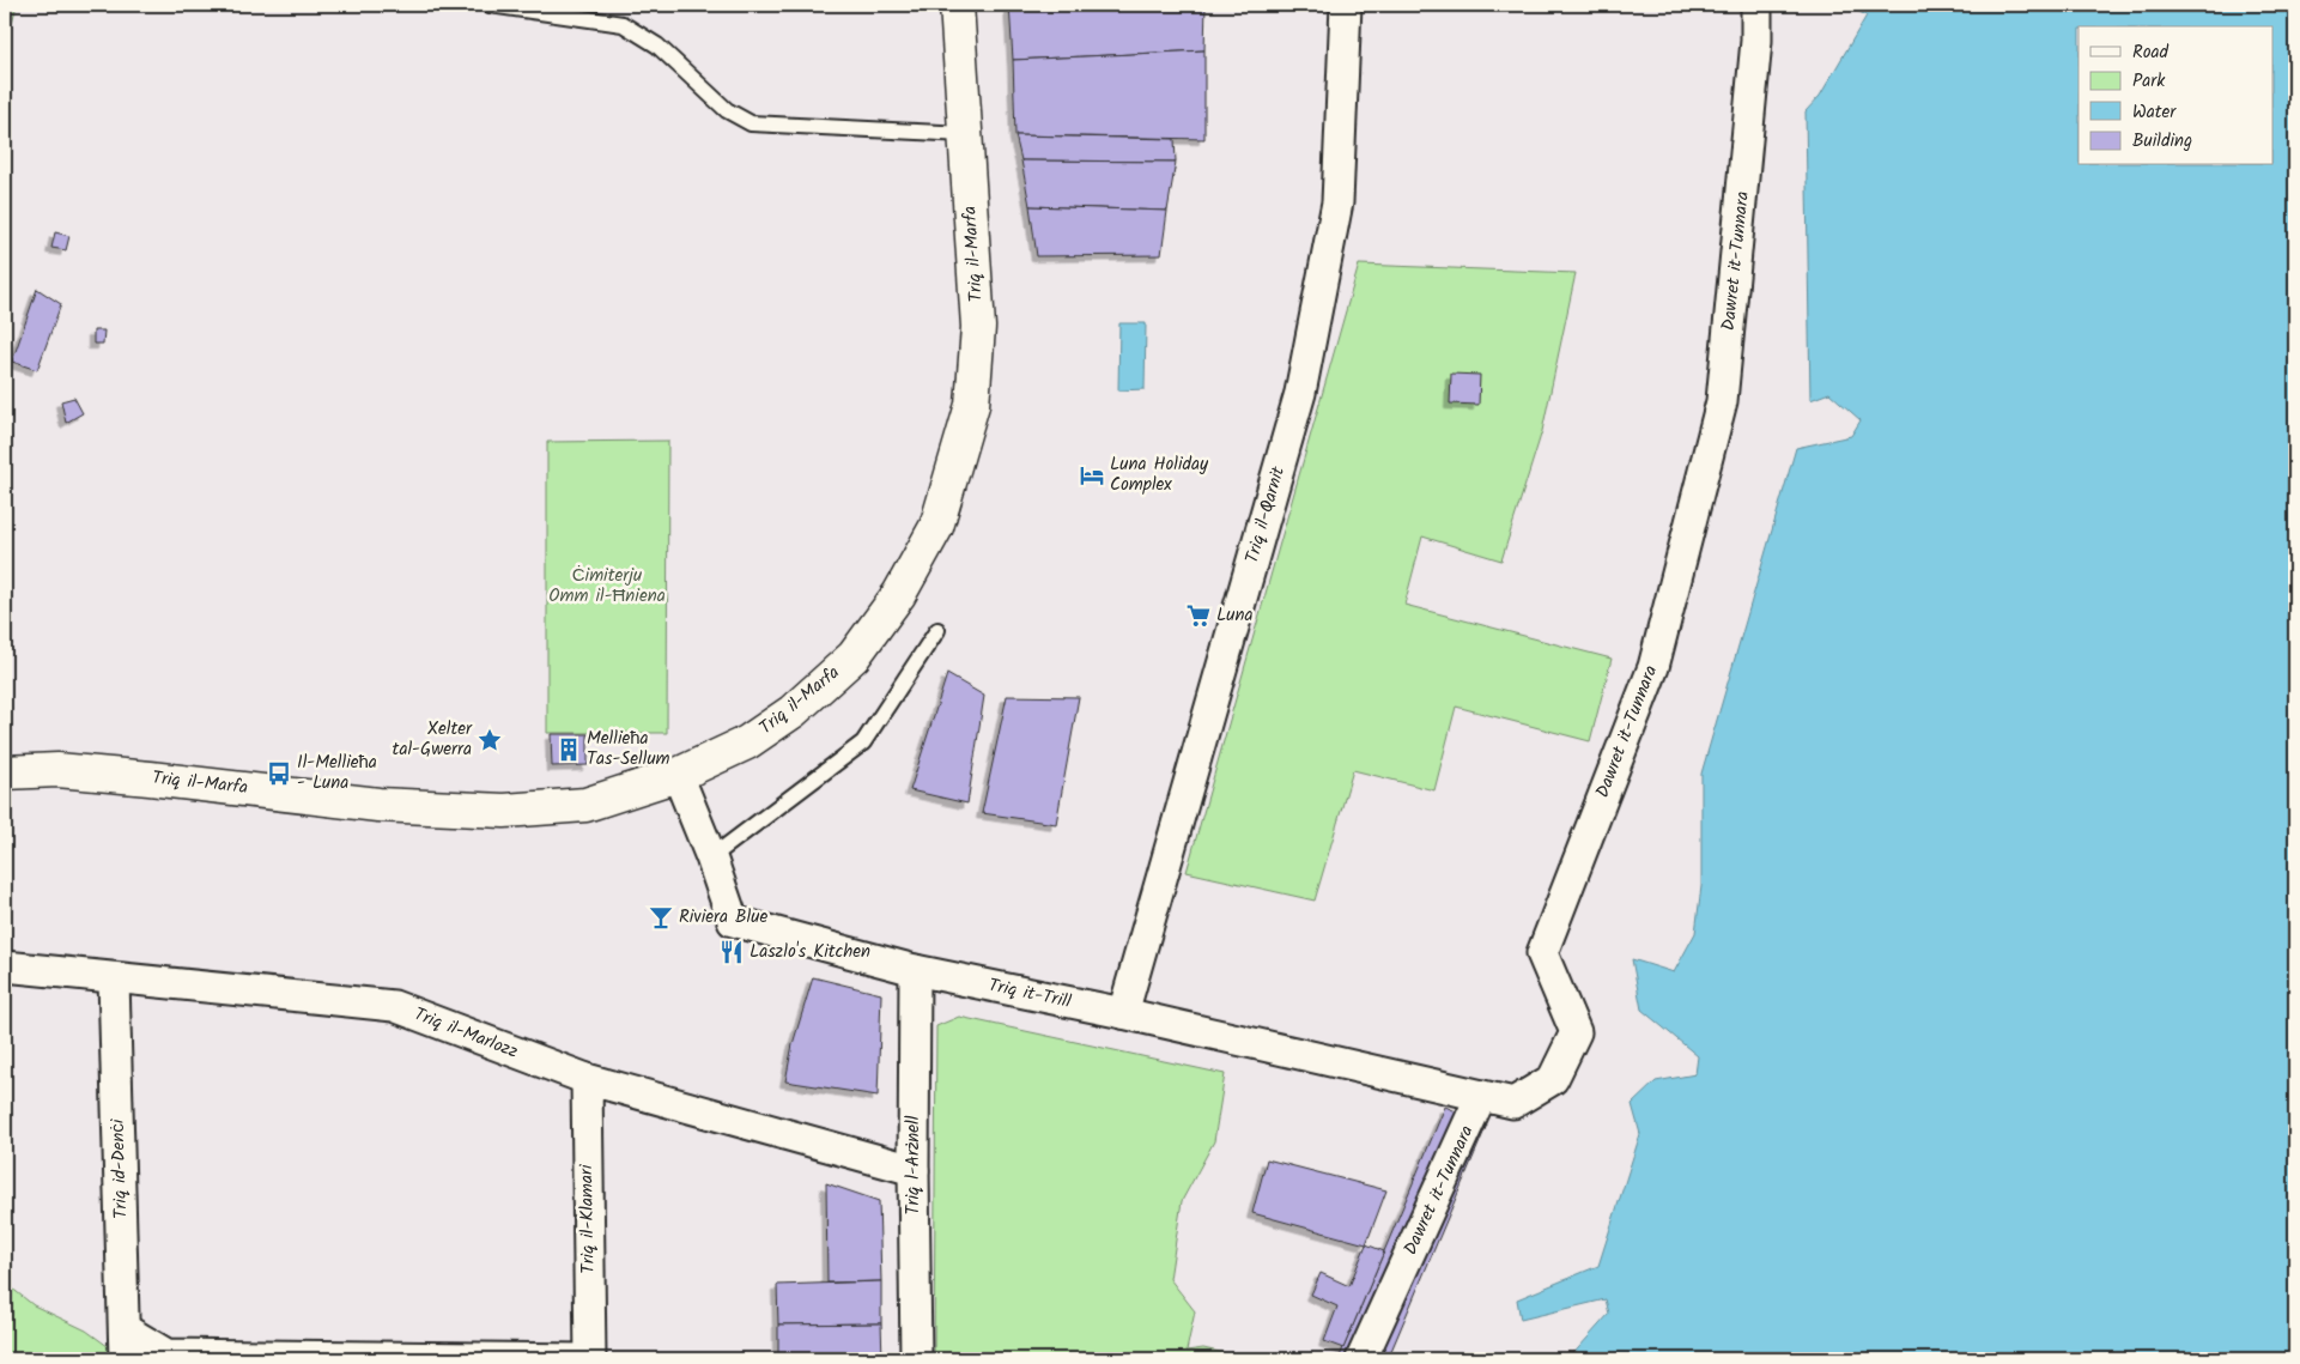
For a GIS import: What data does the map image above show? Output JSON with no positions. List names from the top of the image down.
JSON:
{
  "streets": {
    "main road": ["Triq il-Marfa"],
    "street": [
      "Dawret it-Tunnara",
      "Triq il-Qarnit",
      "Triq it-Trill",
      "Triq il-Marlozz",
      "Triq l-Arżnell",
      "Triq id-Denċi",
      "Triq il-Klamari"
    ]
  },
  "crossings": [
    ["Triq il-Marfa", "Triq it-Trill"],
    ["Dawret it-Tunnara", "Triq it-Trill"],
    ["Triq il-Qarnit", "Triq it-Trill"],
    ["Triq it-Trill", "Triq l-Arżnell"],
    ["Triq il-Marlozz", "Triq l-Arżnell"],
    ["Triq il-Marlozz", "Triq id-Denċi"],
    ["Triq il-Marlozz", "Triq il-Klamari"]
  ],
  "parks": ["Ċimiterju Omm il-Ħniena"],
  "places": {
    "hotel": ["Luna Holiday Complex"],
    "supermarket": ["Luna"],
    "place": ["Xelter tal-Gwerra"],
    "building": ["Mellieħa Tas-Sellum"],
    "bus stop": ["Il-Mellieħa - Luna"],
    "bar": ["Riviera Blue"],
    "restaurant": ["Laszlo's Kitchen"]
  },
  "legend": [
    "Road",
    "Park",
    "Water",
    "Building"
  ]
}
